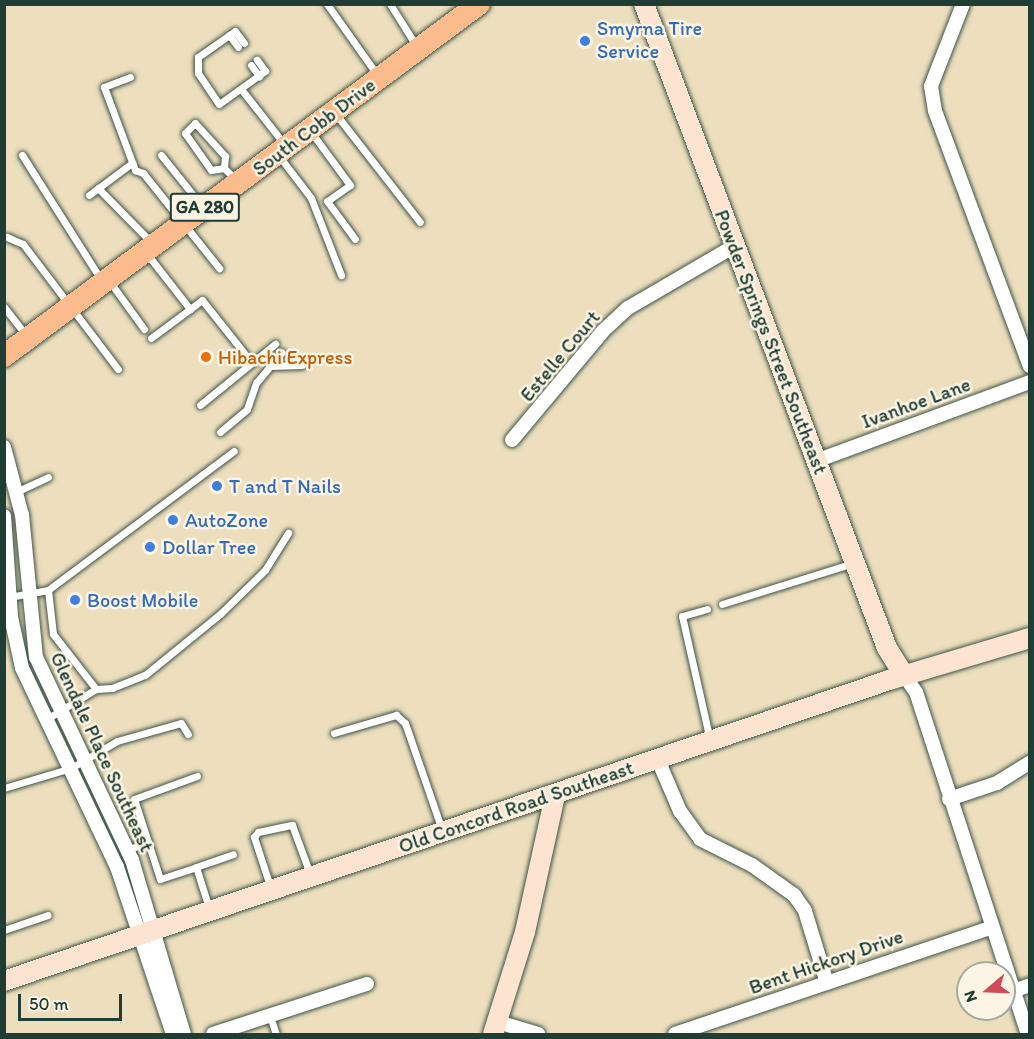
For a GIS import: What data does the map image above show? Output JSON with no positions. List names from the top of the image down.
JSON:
{
  "streets": {
    "main road": ["South Cobb Drive", "GA 280"],
    "street": [
      "Powder Springs Street Southeast",
      "Estelle Court",
      "Ivanhoe Lane",
      "Glendale Place Southeast",
      "Old Concord Road Southeast",
      "Bent Hickory Drive"
    ]
  },
  "crossings": [
    ["Powder Springs Street Southeast", "Estelle Court"],
    ["Powder Springs Street Southeast", "Ivanhoe Lane"],
    ["Powder Springs Street Southeast", "Old Concord Road Southeast"],
    ["Glendale Place Southeast", "Old Concord Road Southeast"]
  ],
  "places": [
    "Smyrna Tire Service",
    "Hibachi Express",
    "T and T Nails",
    "AutoZone",
    "Dollar Tree",
    "Boost Mobile"
  ],
  "scale_bar": "50 m",
  "north": "left"
}
